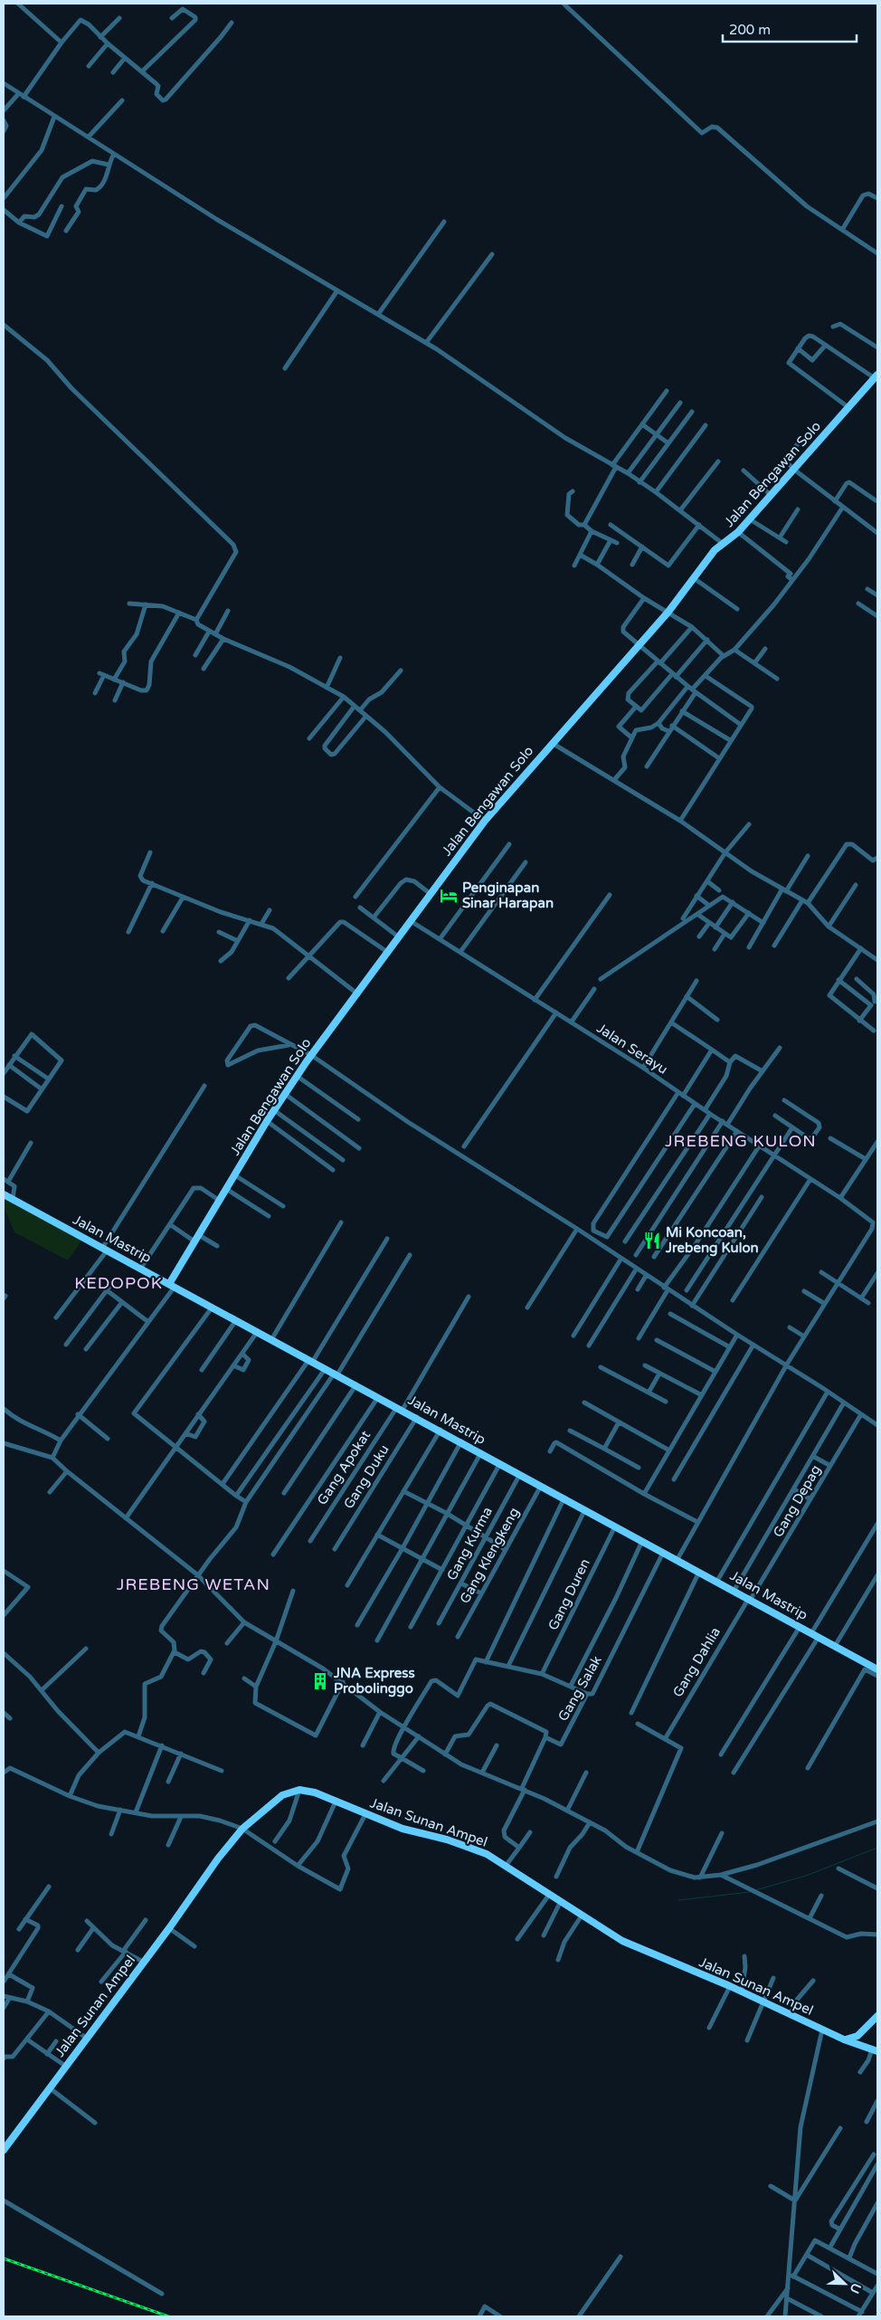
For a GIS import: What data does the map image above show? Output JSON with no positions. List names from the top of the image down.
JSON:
{
  "streets": {
    "main road": ["Jalan Bengawan Solo", "Jalan Mastrip", "Jalan Sunan Ampel"],
    "street": [
      "Jalan Serayu",
      "Gang Apokat",
      "Gang Duku",
      "Gang Depag",
      "Gang Kurma",
      "Gang Klengkeng",
      "Gang Duren",
      "Gang Dahlia",
      "Gang Salak"
    ]
  },
  "crossings": [
    ["Jalan Bengawan Solo", "Jalan Serayu"],
    ["Jalan Bengawan Solo", "Jalan Mastrip"],
    ["Jalan Mastrip", "Gang Apokat"],
    ["Jalan Mastrip", "Gang Duku"],
    ["Jalan Mastrip", "Gang Depag"],
    ["Jalan Mastrip", "Gang Kurma"],
    ["Jalan Mastrip", "Gang Klengkeng"],
    ["Jalan Mastrip", "Gang Duren"],
    ["Jalan Mastrip", "Gang Dahlia"],
    ["Jalan Mastrip", "Gang Salak"],
    ["Gang Depag", "Gang Dahlia"]
  ],
  "districts": ["JREBENG KULON", "KEDOPOK", "JREBENG WETAN"],
  "places": {
    "hotel": ["Penginapan Sinar Harapan"],
    "restaurant": ["Mi Koncoan, Jrebeng Kulon"],
    "building": ["JNA Express Probolinggo"]
  },
  "scale_bar": "200 m",
  "north": "bottom right"
}
